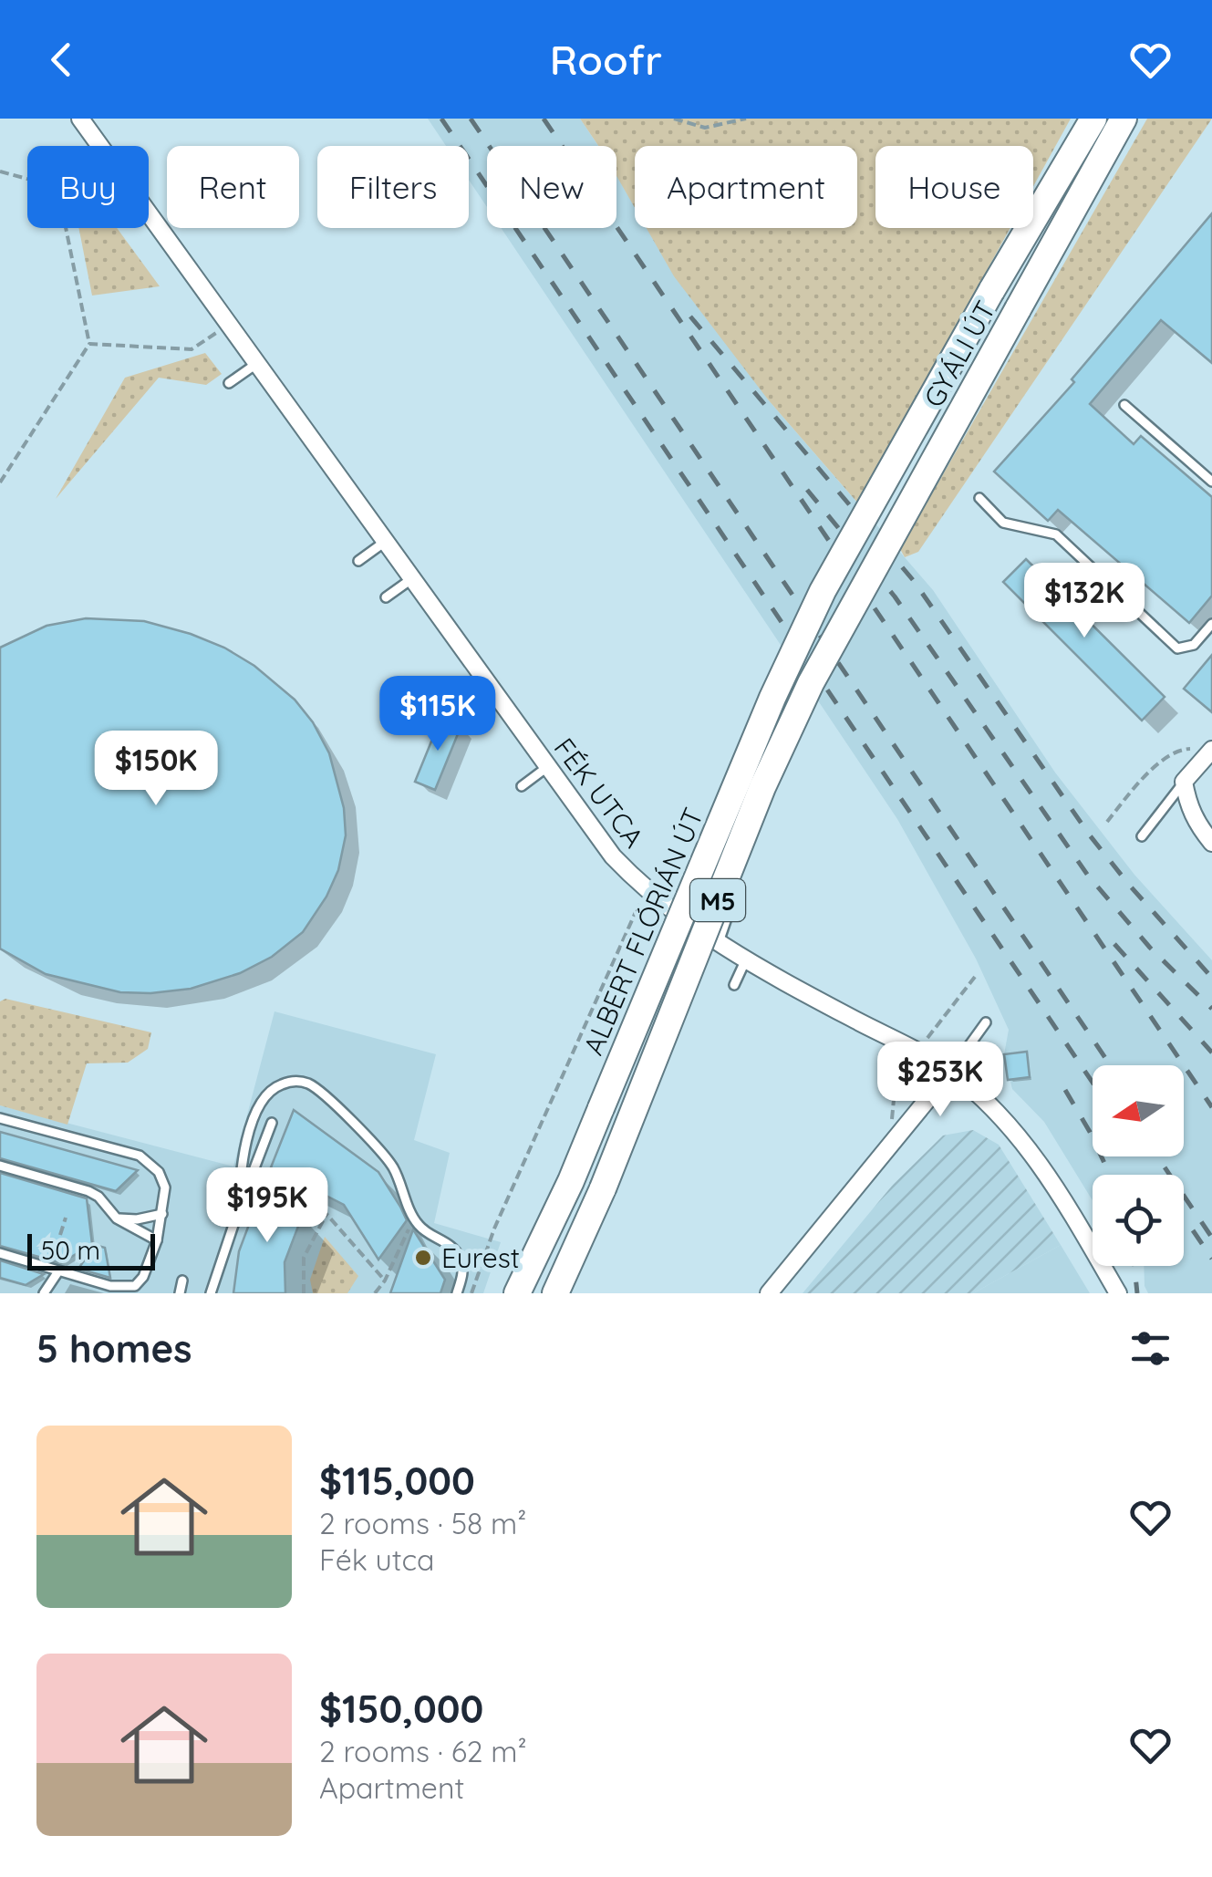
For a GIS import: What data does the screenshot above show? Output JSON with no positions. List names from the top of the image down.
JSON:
{
  "streets": {
    "main road": ["GYÁLI ÚT", "M5", "ALBERT FLÓRIÁN ÚT"],
    "street": ["FÉK UTCA"]
  },
  "crossings": [
    ["GYÁLI ÚT", "ALBERT FLÓRIÁN ÚT"]
  ],
  "places": ["Eurest"],
  "scale_bar": "50 m",
  "north": "left",
  "page": {
    "header": "Roofr",
    "chip": [
      "Buy",
      "Rent",
      "Filters",
      "New",
      "Apartment",
      "House"
    ],
    "price": [
      "$132K",
      "$115K",
      "$150K",
      "$253K",
      "$195K"
    ],
    "scale": "50 m",
    "heading": "5 homes",
    "list": [
      {
        "name": "$115,000",
        "note": "2 rooms · 58 m² · Fék utca"
      },
      {
        "name": "$150,000",
        "note": "2 rooms · 62 m² · Apartment"
      }
    ]
  }
}
